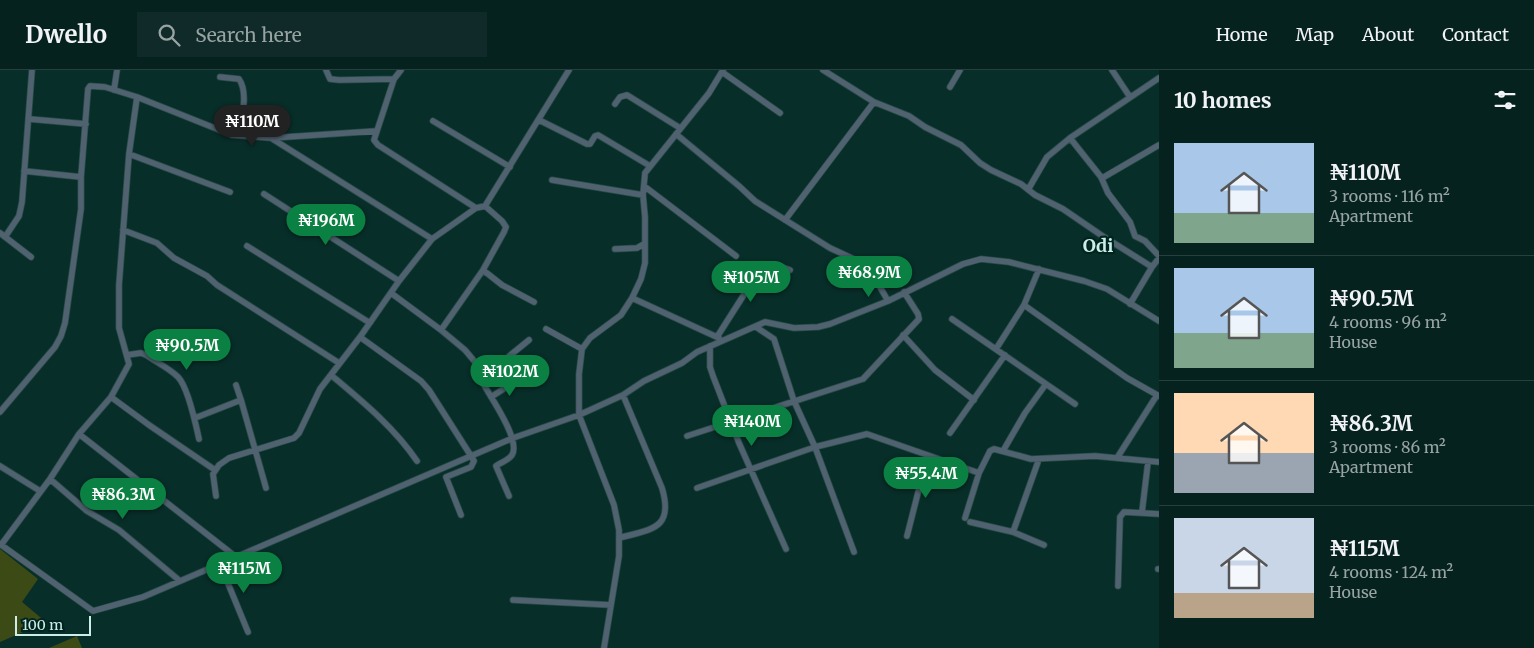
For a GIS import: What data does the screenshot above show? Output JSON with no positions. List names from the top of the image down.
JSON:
{
  "districts": ["Odi"],
  "scale_bar": "100 m",
  "page": {
    "header": "Dwello",
    "search": "Search here",
    "nav": [
      "Home",
      "Map",
      "About",
      "Contact"
    ],
    "heading": "10 homes",
    "price": [
      "₦110M",
      "₦196M",
      "₦68.9M",
      "₦105M",
      "₦90.5M",
      "₦102M",
      "₦140M",
      "₦55.4M",
      "₦86.3M",
      "₦115M"
    ],
    "list": [
      {
        "name": "₦110M",
        "note": "3 rooms · 116 m² · Apartment"
      },
      {
        "name": "₦90.5M",
        "note": "4 rooms · 96 m² · House"
      },
      {
        "name": "₦86.3M",
        "note": "3 rooms · 86 m² · Apartment"
      },
      {
        "name": "₦115M",
        "note": "4 rooms · 124 m² · House"
      }
    ],
    "scale": "100 m"
  }
}
